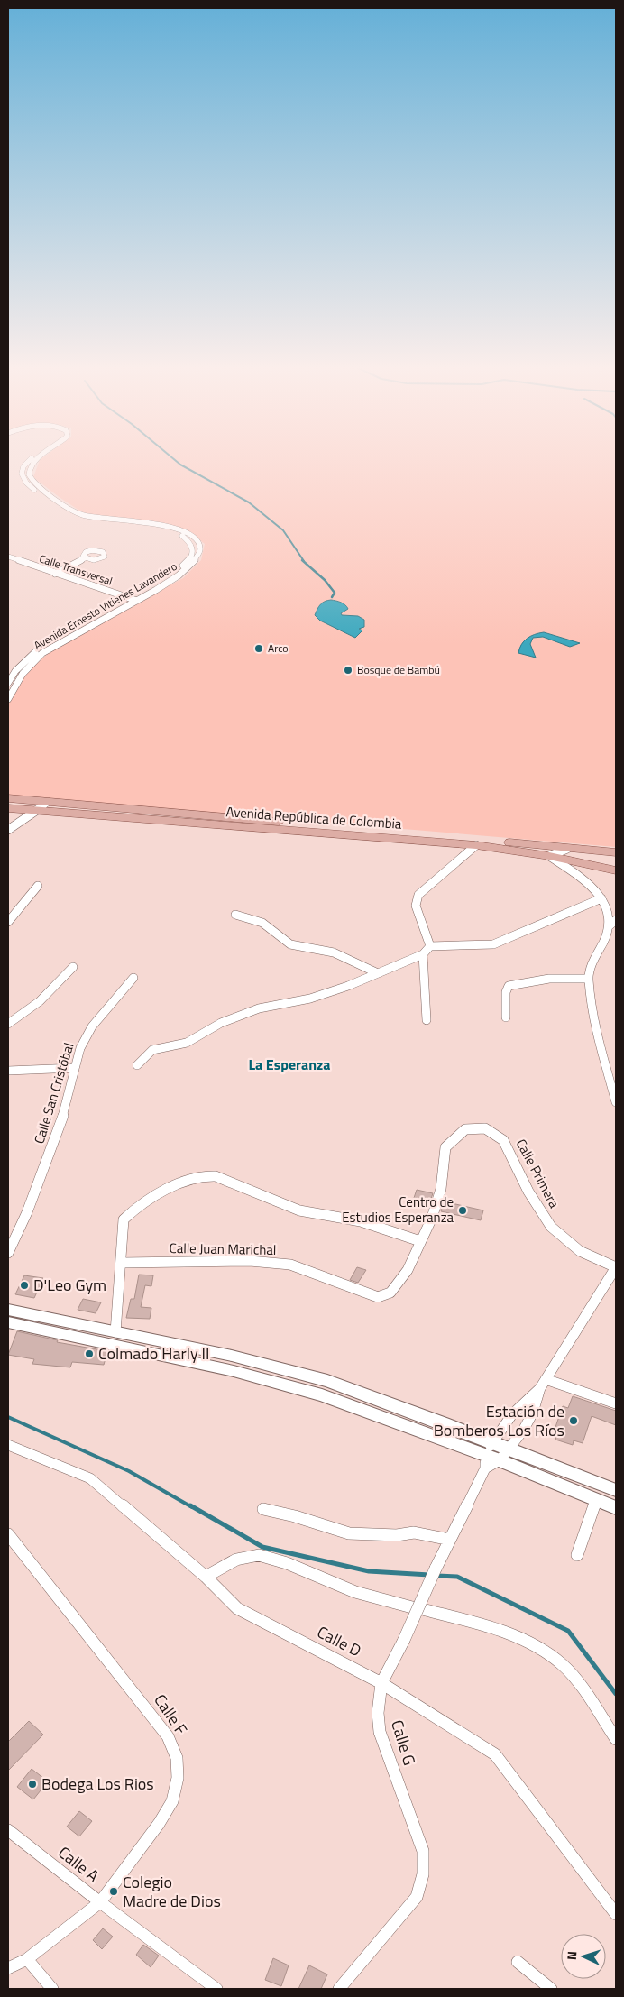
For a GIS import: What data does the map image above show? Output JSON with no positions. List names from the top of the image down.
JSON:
{
  "streets": {
    "main road": ["Avenida República de Colombia"],
    "street": [
      "Calle Transversal",
      "Avenida Ernesto Vitienes Lavandero",
      "Calle San Cristóbal",
      "Calle Primera",
      "Calle Juan Marichal",
      "Calle D",
      "Calle F",
      "Calle G",
      "Calle A"
    ]
  },
  "crossings": [
    ["Calle Transversal", "Avenida Ernesto Vitienes Lavandero"],
    ["Calle Primera", "Calle Juan Marichal"],
    ["Calle D", "Calle G"],
    ["Calle F", "Calle A"]
  ],
  "districts": ["La Esperanza"],
  "places": [
    "Arco",
    "Bosque de Bambú",
    "Centro de Estudios Esperanza",
    "D'Leo Gym",
    "Colmado Harly II",
    "Estación de Bomberos Los Ríos",
    "Bodega Los Rios",
    "Colegio Madre de Dios"
  ],
  "north": "left"
}
